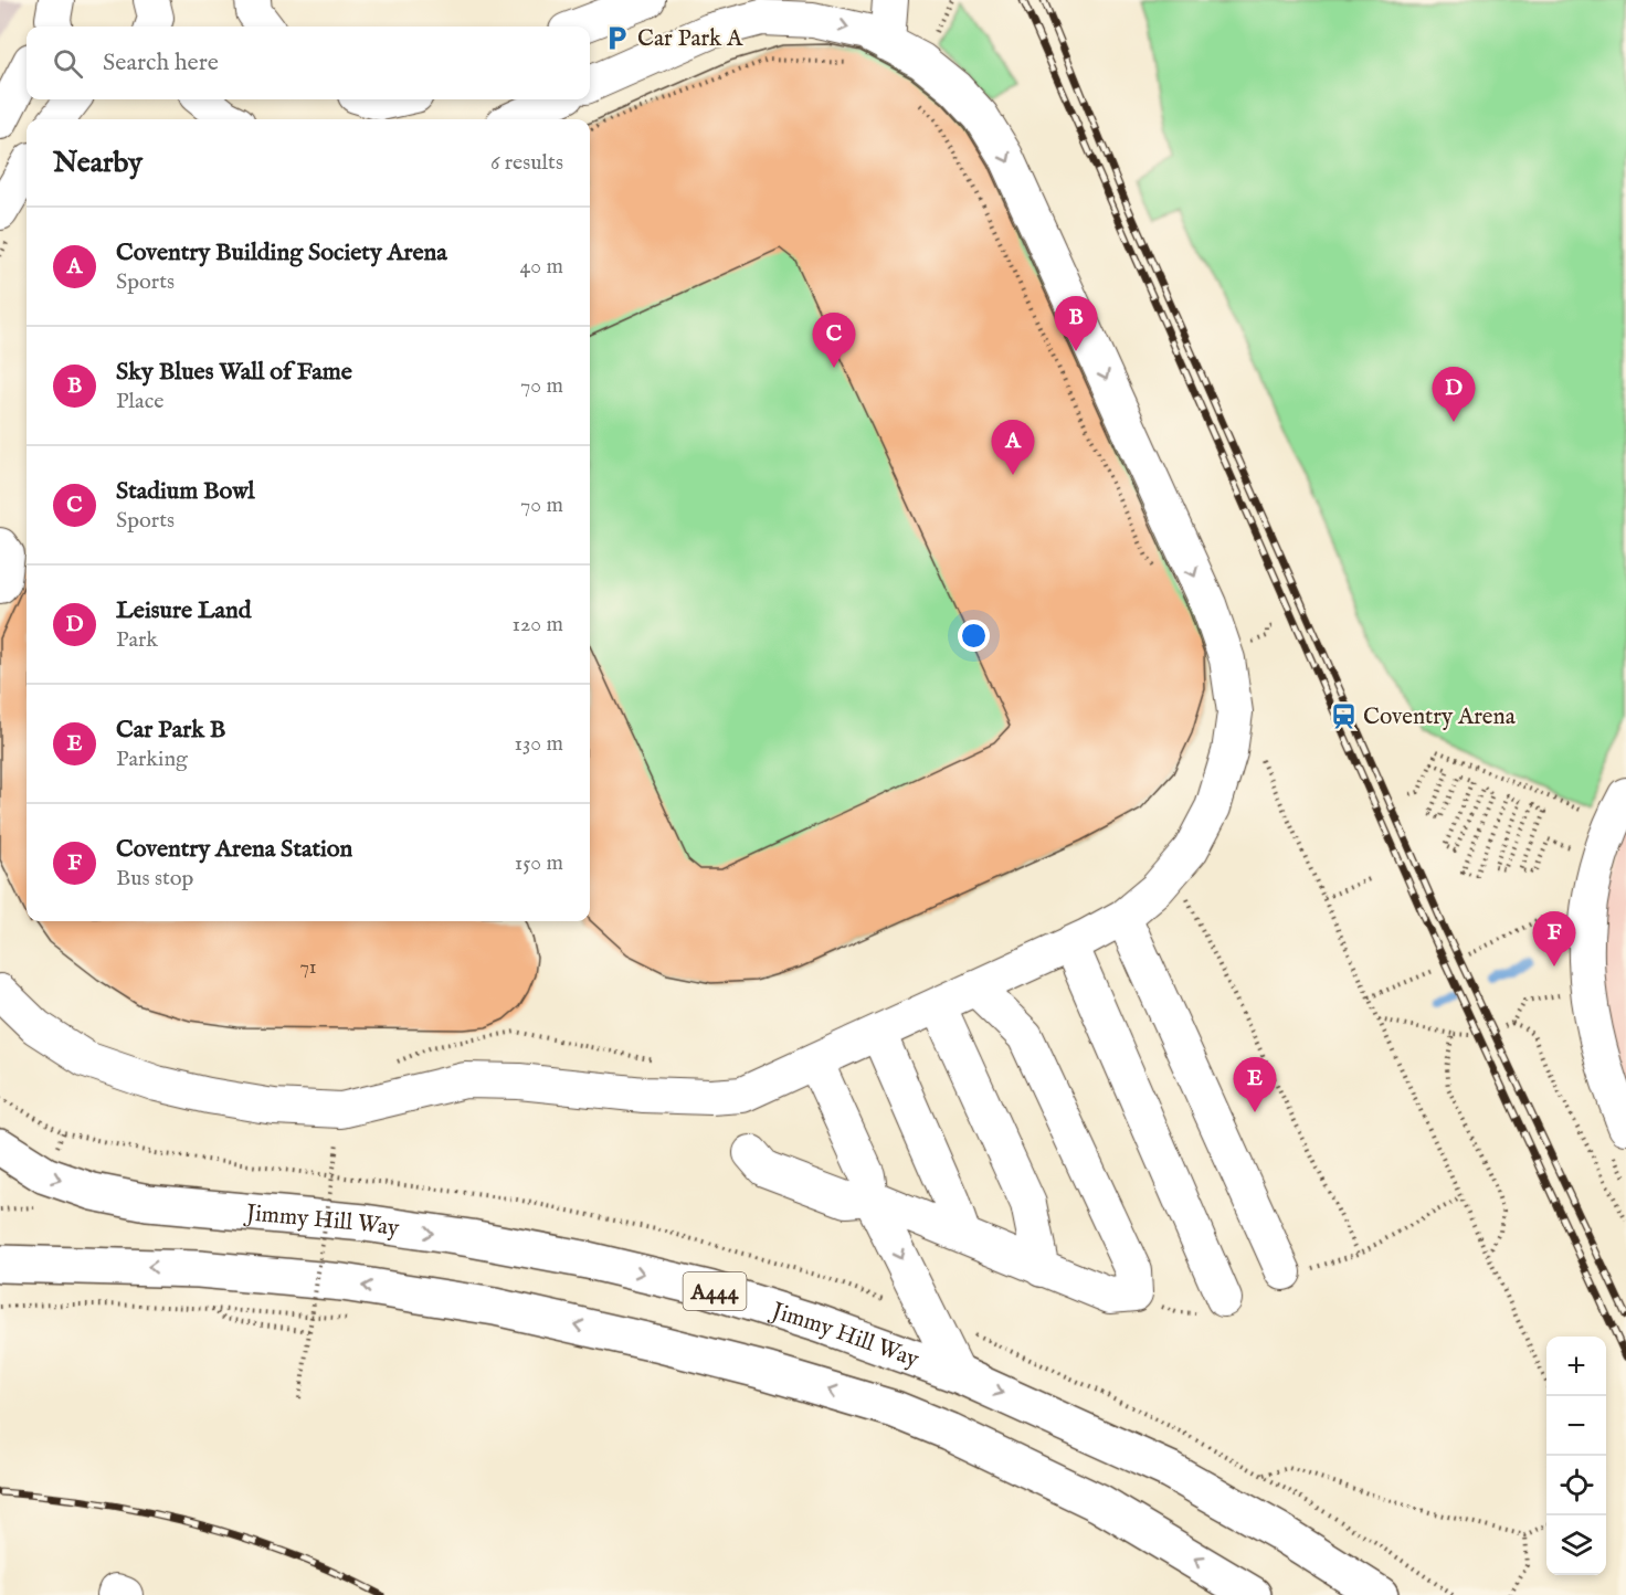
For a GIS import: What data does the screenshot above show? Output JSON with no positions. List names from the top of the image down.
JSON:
{
  "streets": {
    "highway": ["Jimmy Hill Way", "A444"]
  },
  "places": {
    "parking": ["Car Park A"],
    "station": ["Coventry Arena"]
  },
  "house_numbers": ["71"],
  "page": {
    "search": "Search here",
    "heading": ["Nearby", "6 results"],
    "list": [
      {
        "mark": "A",
        "name": "Coventry Building Society Arena",
        "note": "Sports",
        "value": "40 m"
      },
      {
        "mark": "B",
        "name": "Sky Blues Wall of Fame",
        "note": "Place",
        "value": "70 m"
      },
      {
        "mark": "C",
        "name": "Stadium Bowl",
        "note": "Sports",
        "value": "70 m"
      },
      {
        "mark": "D",
        "name": "Leisure Land",
        "note": "Park",
        "value": "120 m"
      },
      {
        "mark": "E",
        "name": "Car Park B",
        "note": "Parking",
        "value": "130 m"
      },
      {
        "mark": "F",
        "name": "Coventry Arena Station",
        "note": "Bus stop",
        "value": "150 m"
      }
    ],
    "pins": [
      "B",
      "C",
      "D",
      "A",
      "F",
      "E"
    ],
    "map_buttons": ["+", "−"]
  }
}
